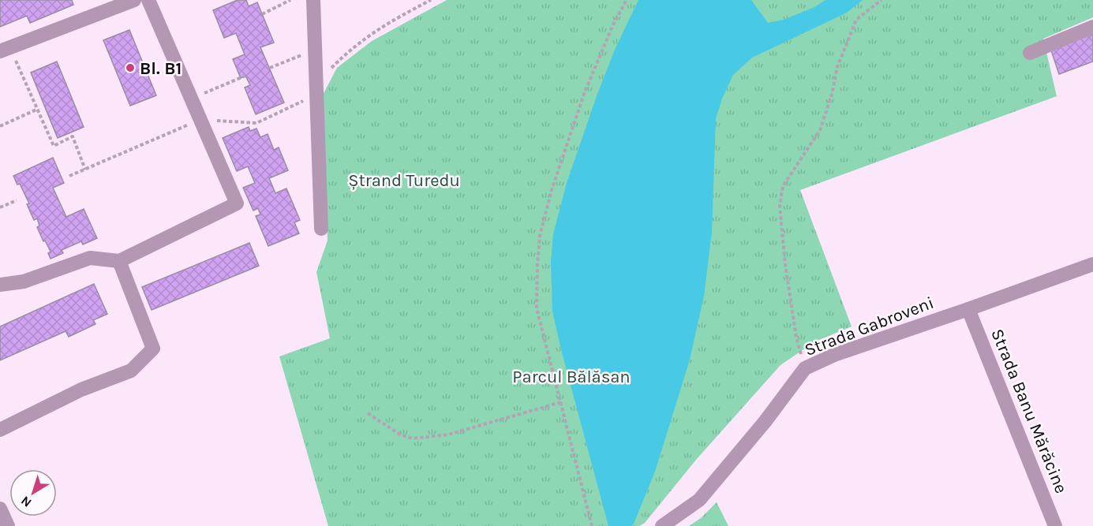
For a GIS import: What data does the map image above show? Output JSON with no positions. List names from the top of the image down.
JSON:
{
  "streets": {
    "street": ["Strada Gabroveni", "Strada Banu Mărăcine"]
  },
  "crossings": [
    ["Strada Gabroveni", "Strada Banu Mărăcine"]
  ],
  "parks": ["Ștrand Turedu", "Parcul Bălăsan"],
  "places": ["Bl. B1"],
  "north": "bottom left"
}
